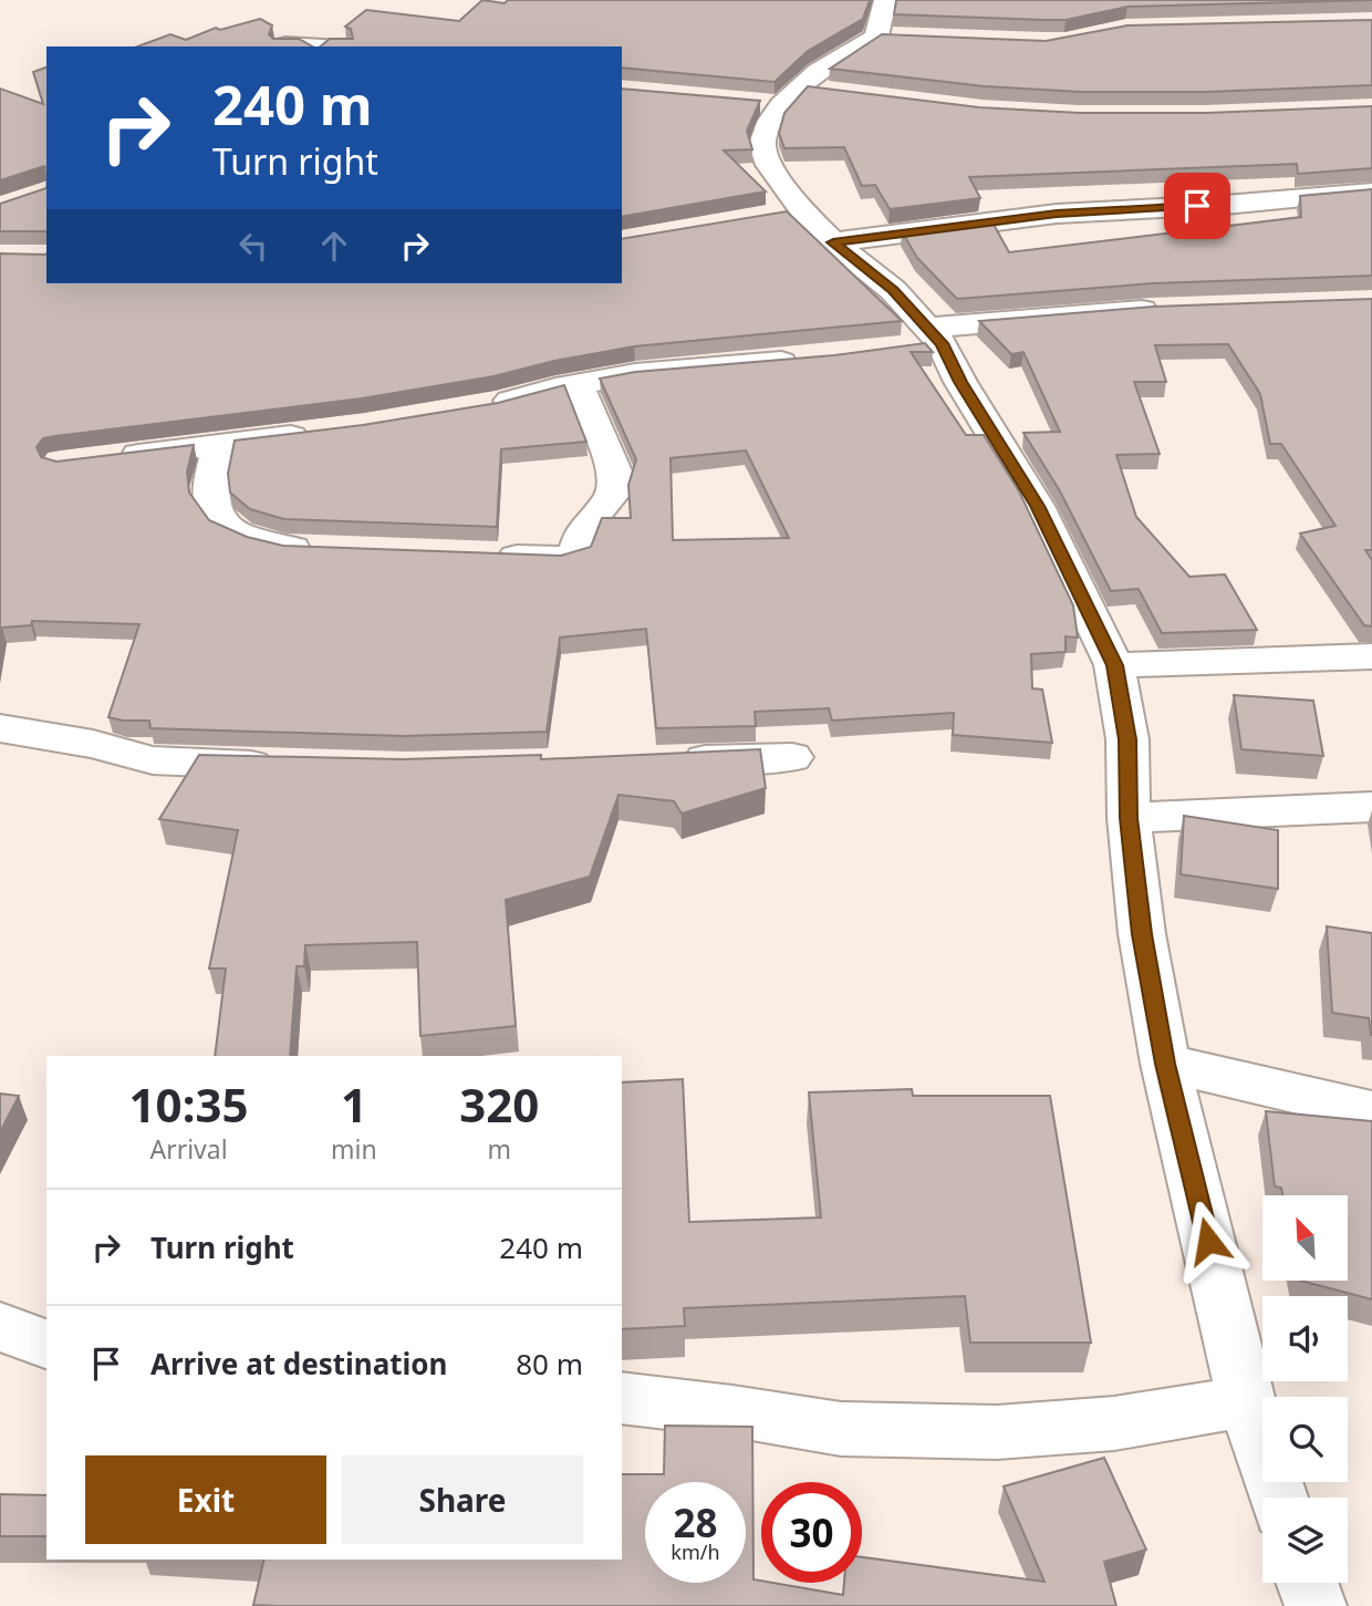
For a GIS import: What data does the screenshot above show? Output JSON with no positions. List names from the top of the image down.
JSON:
{
  "north": "top left",
  "page": {
    "turn": ["240 m", "Turn right"],
    "eta": [
      "10:35",
      "Arrival",
      "1",
      "min",
      "320",
      "m"
    ],
    "list": [
      {
        "name": "Turn right",
        "value": "240 m"
      },
      {
        "name": "Arrive at destination",
        "value": "80 m"
      }
    ],
    "buttons": ["Exit", "Share"],
    "speed": "28 km/h",
    "limit": "30"
  }
}
